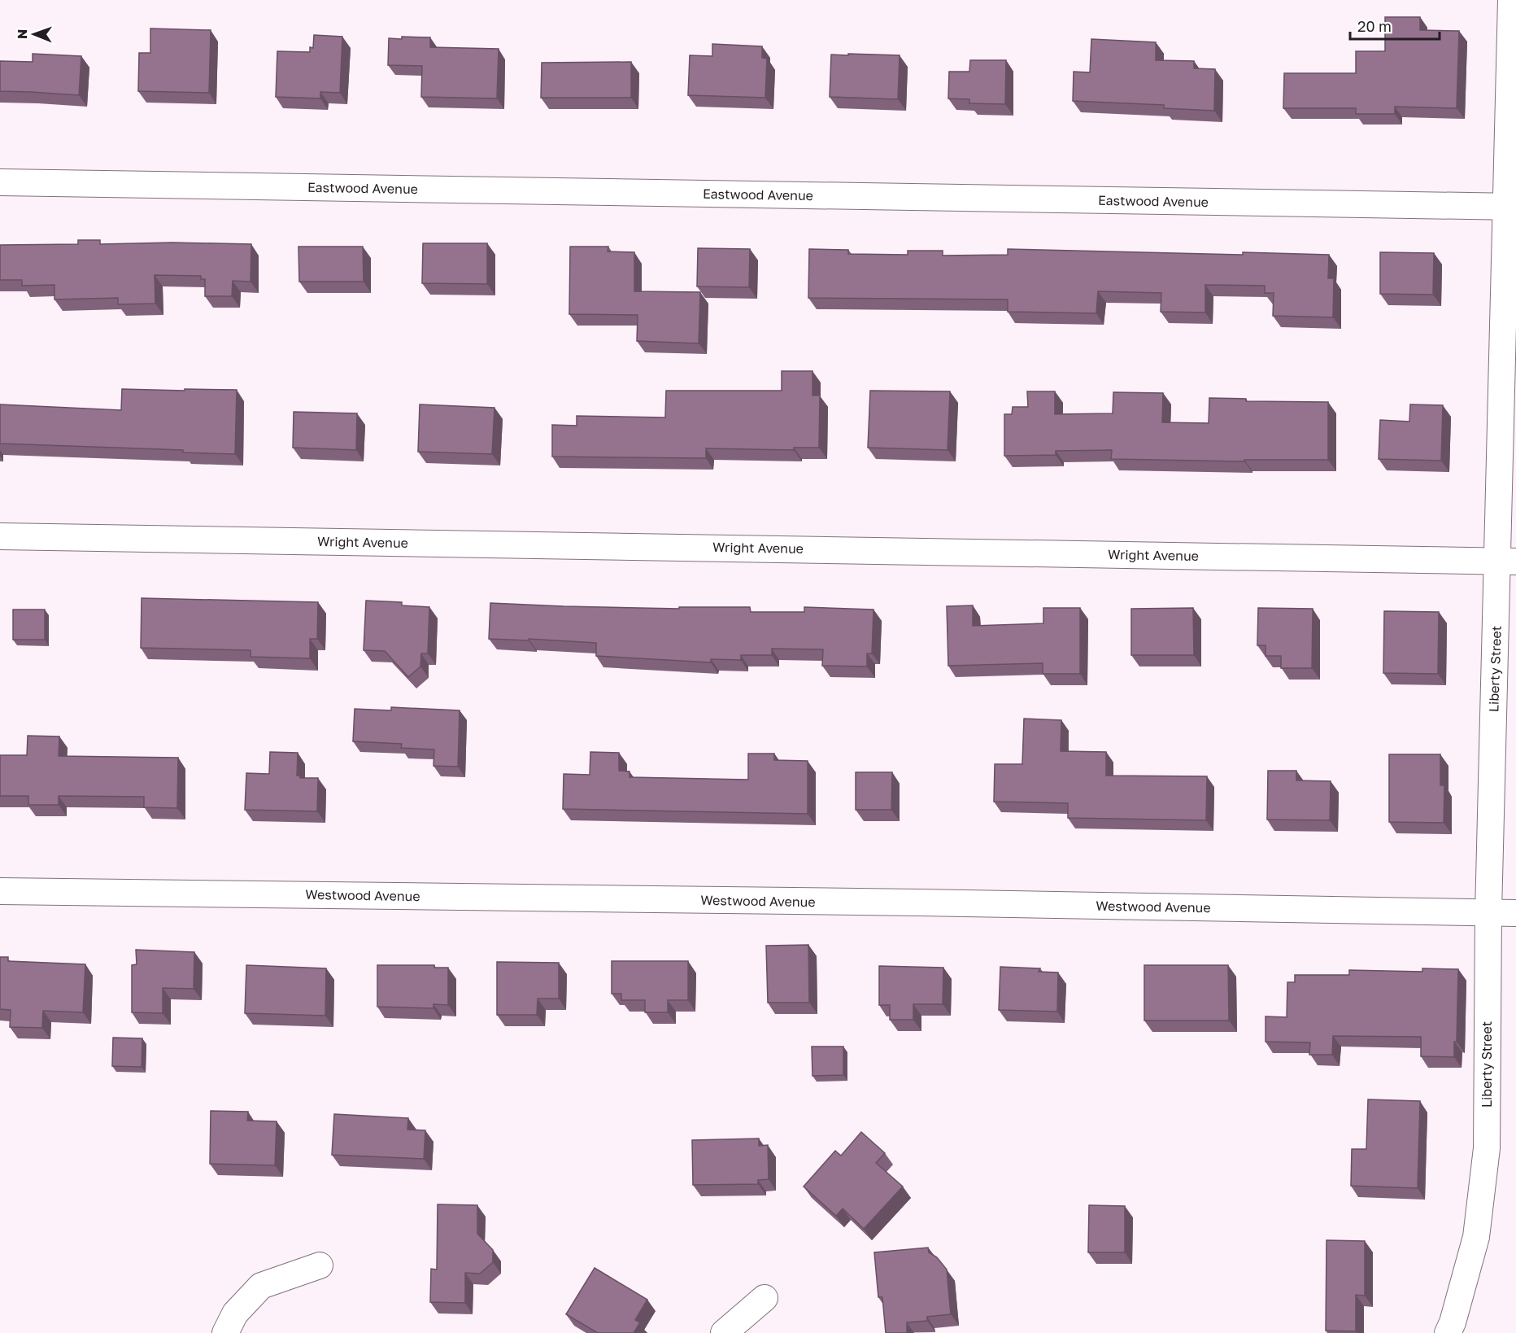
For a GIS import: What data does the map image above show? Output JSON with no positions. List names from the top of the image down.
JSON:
{
  "streets": {
    "street": [
      "Eastwood Avenue",
      "Wright Avenue",
      "Liberty Street",
      "Westwood Avenue"
    ]
  },
  "crossings": [
    ["Eastwood Avenue", "Liberty Street"],
    ["Wright Avenue", "Liberty Street"],
    ["Liberty Street", "Westwood Avenue"]
  ],
  "scale_bar": "20 m",
  "north": "left"
}
